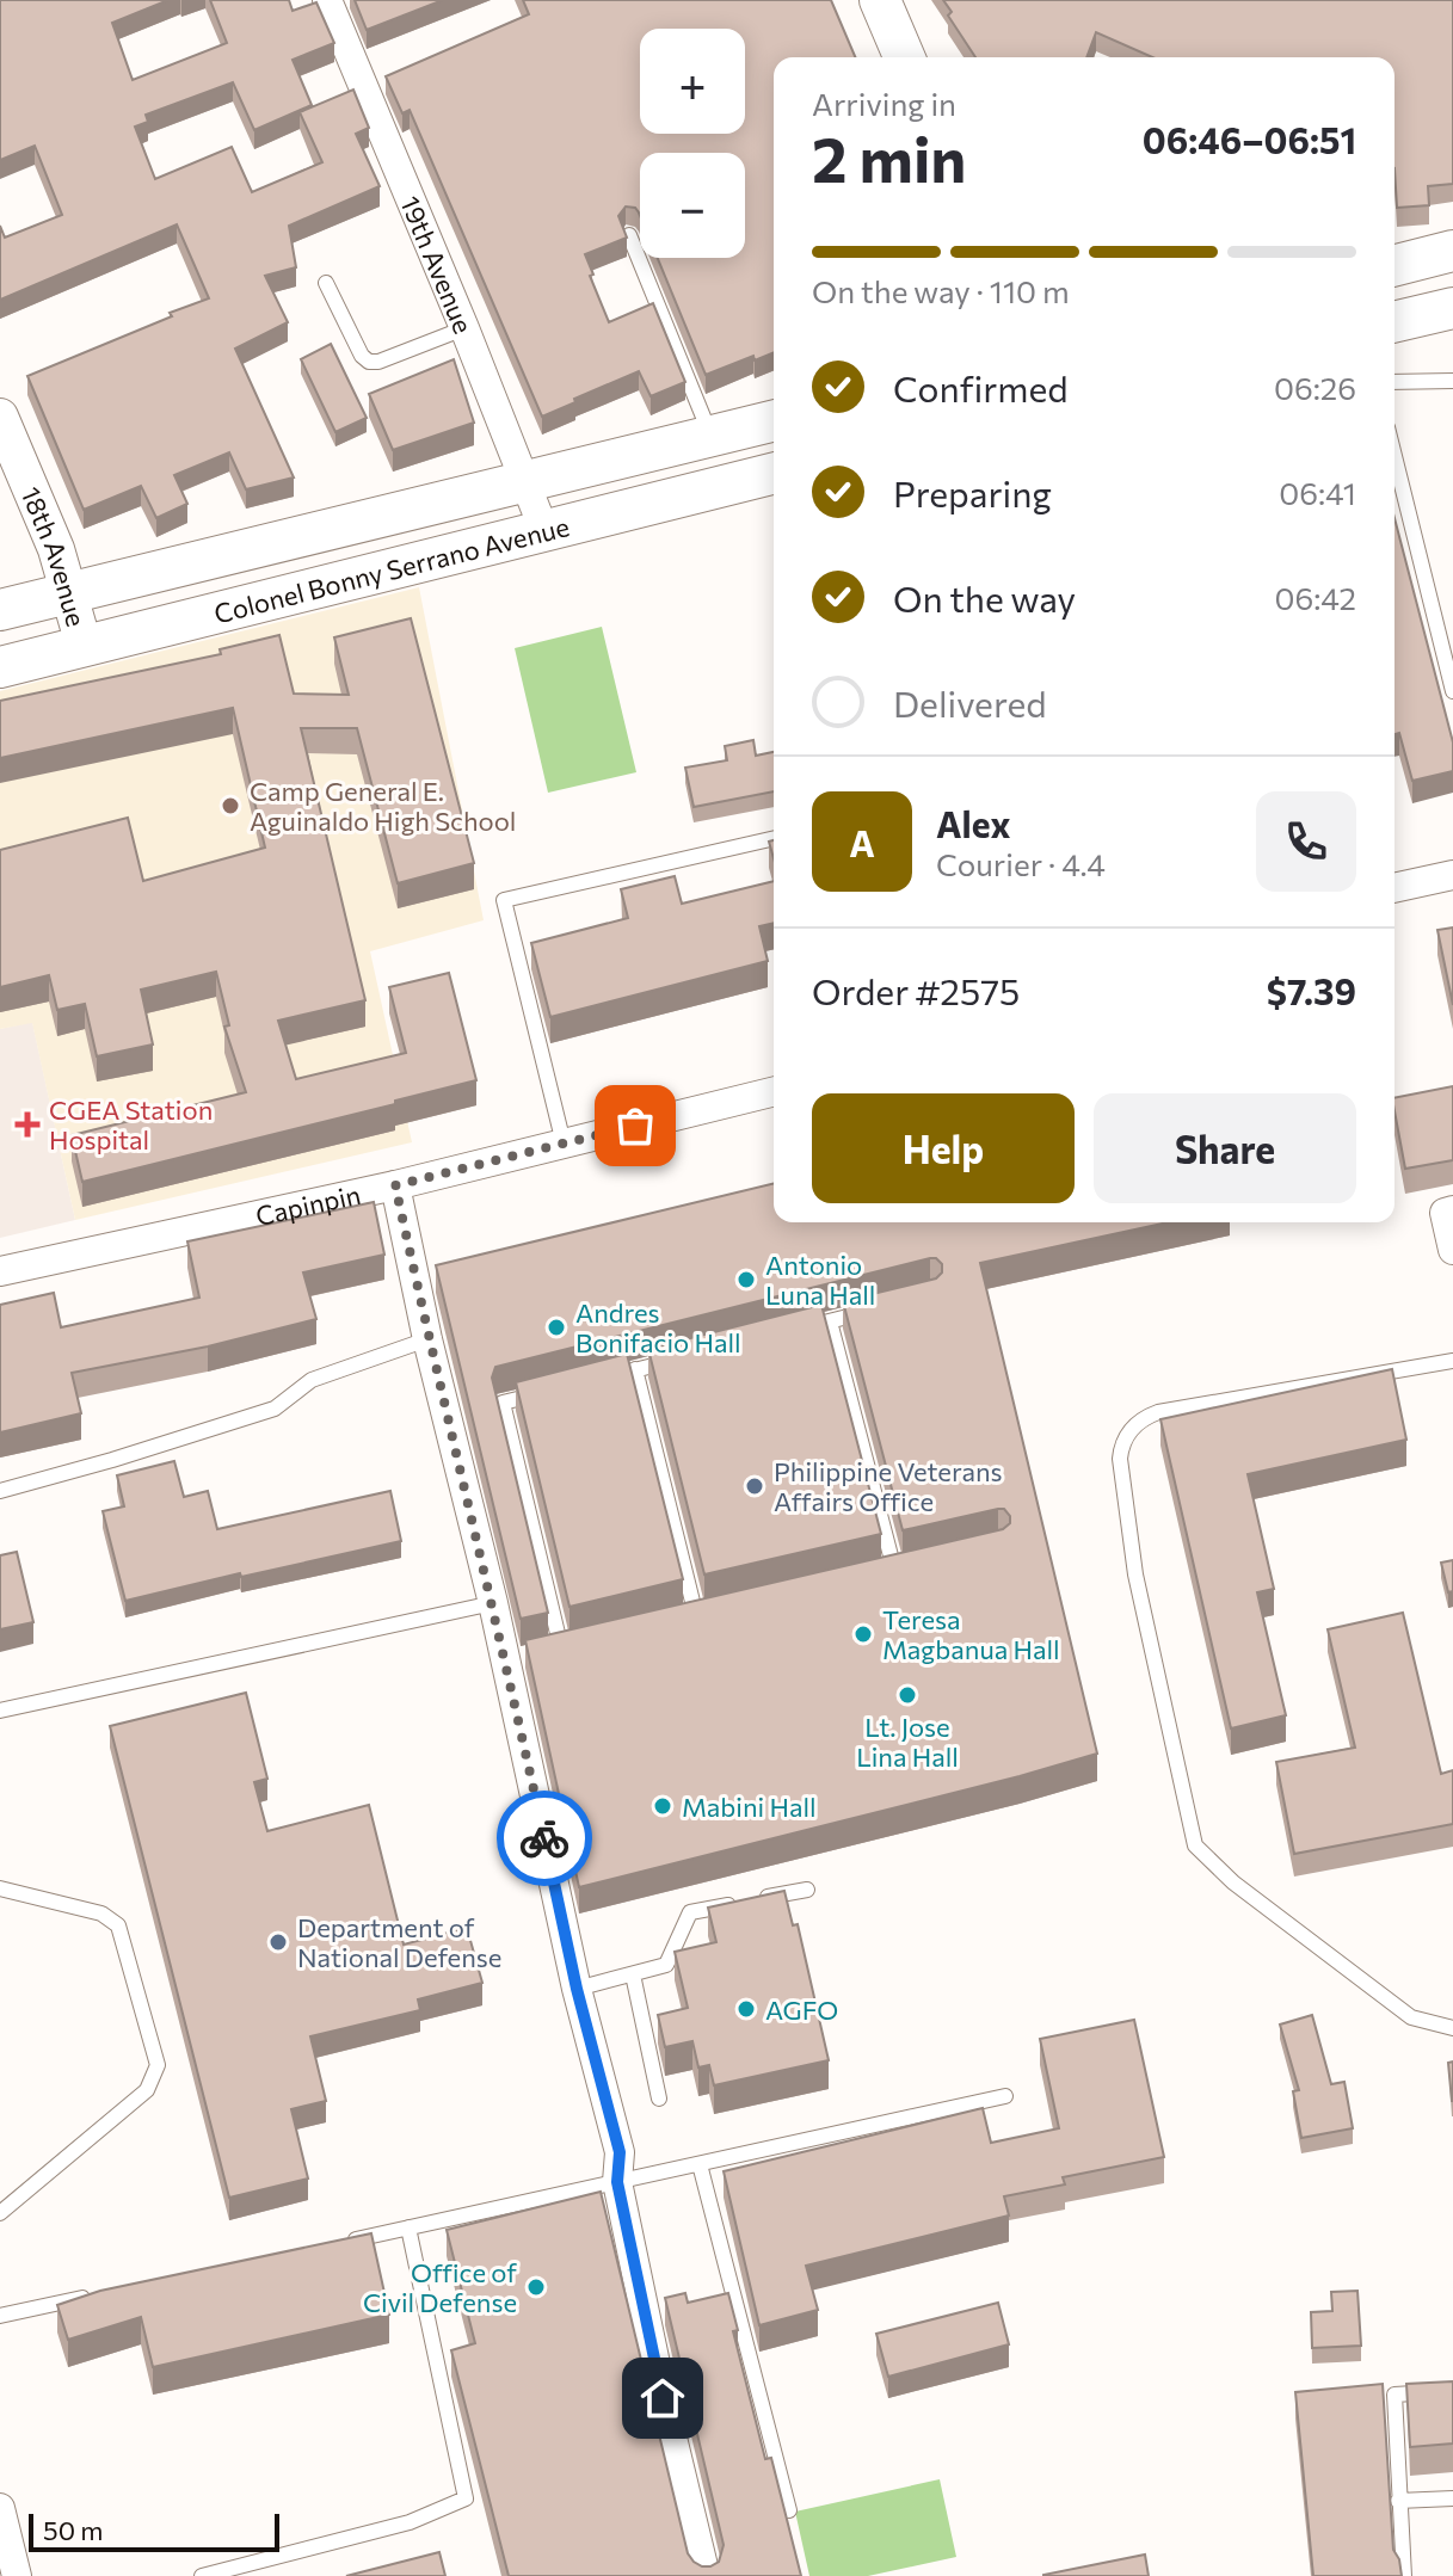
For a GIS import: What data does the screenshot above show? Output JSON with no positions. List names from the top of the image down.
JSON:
{
  "streets": {
    "main road": ["Colonel Bonny Serrano Avenue"],
    "street": ["19th Avenue", "18th Avenue", "Capinpin"]
  },
  "crossings": [
    ["19th Avenue", "Colonel Bonny Serrano Avenue"],
    ["18th Avenue", "Colonel Bonny Serrano Avenue"]
  ],
  "places": {
    "other": [
      "Camp General E. Aguinaldo High School",
      "Antonio Luna Hall",
      "Andres Bonifacio Hall",
      "Philippine Veterans Affairs Office",
      "Teresa Magbanua Hall",
      "Lt. Jose Lina Hall",
      "Mabini Hall",
      "Department of National Defense",
      "AGFO",
      "Office of Civil Defense"
    ],
    "health": ["CGEA Station Hospital"]
  },
  "scale_bar": "50 m",
  "page": {
    "map_buttons": ["+", "−"],
    "heading": ["2 min", "Arriving in", "06:46–06:51"],
    "panel": [
      "Alex",
      "Courier · 4.4",
      "Order #2575",
      "$7.39"
    ],
    "bar": "On the way · 110 m",
    "list": [
      ["Confirmed", "06:26"],
      ["Preparing", "06:41"],
      ["On the way", "06:42"],
      "Delivered"
    ],
    "round": "A",
    "buttons": ["Help", "Share"],
    "scale": "50 m"
  }
}
